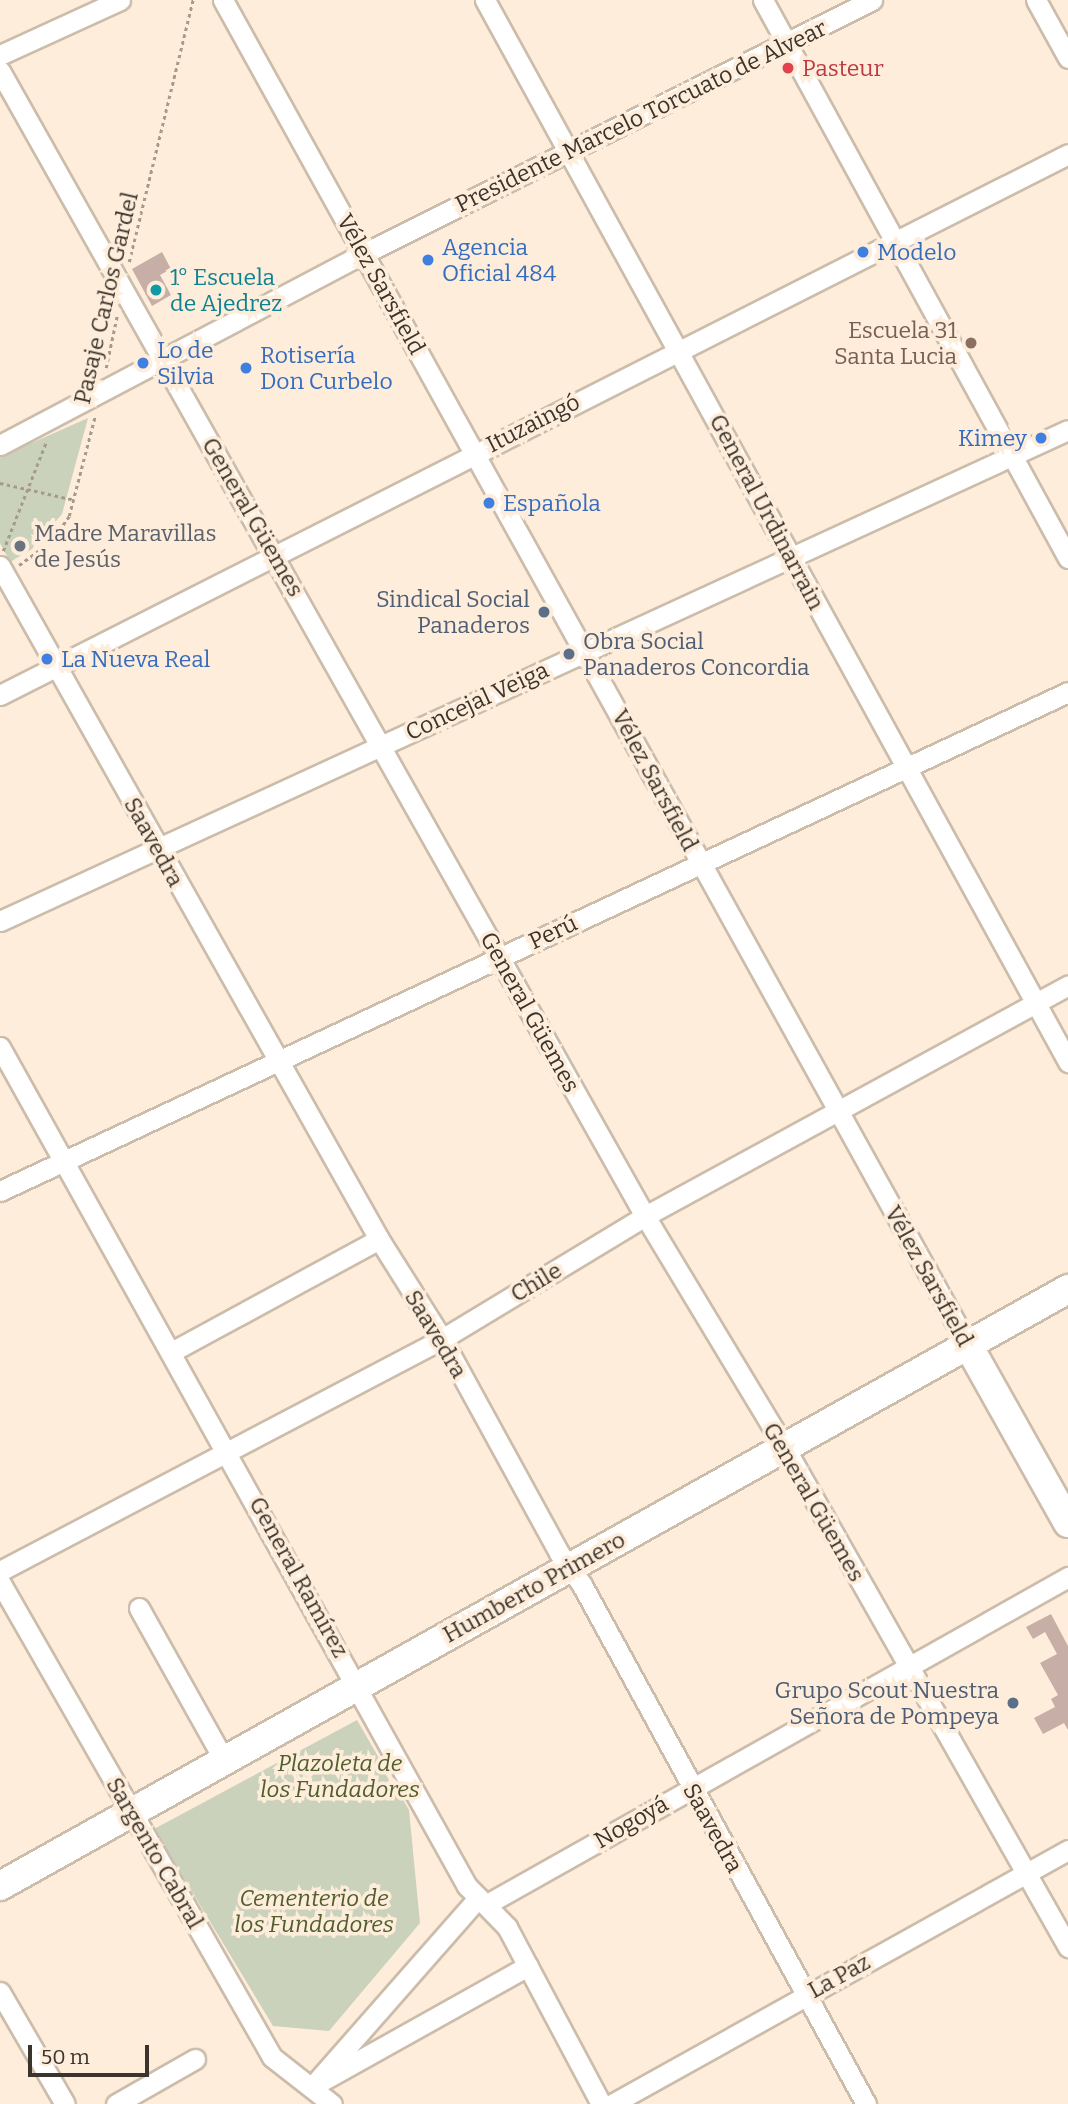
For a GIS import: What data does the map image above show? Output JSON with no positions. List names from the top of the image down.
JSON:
{
  "streets": {
    "street": [
      "Presidente Marcelo Torcuato de Alvear",
      "Vélez Sarsfield",
      "Ituzaingó",
      "General Urdinarrain",
      "General Güemes",
      "Concejal Veiga",
      "Saavedra",
      "Perú",
      "Chile",
      "General Ramírez",
      "Humberto Primero",
      "Nogoyá",
      "Sargento Cabral",
      "La Paz"
    ],
    "path": ["Pasaje Carlos Gardel"]
  },
  "crossings": [
    ["Presidente Marcelo Torcuato de Alvear", "Vélez Sarsfield"],
    ["Presidente Marcelo Torcuato de Alvear", "Pasaje Carlos Gardel"],
    ["Presidente Marcelo Torcuato de Alvear", "General Urdinarrain"],
    ["Presidente Marcelo Torcuato de Alvear", "General Güemes"],
    ["Vélez Sarsfield", "Ituzaingó"],
    ["Vélez Sarsfield", "Concejal Veiga"],
    ["Vélez Sarsfield", "Perú"],
    ["Vélez Sarsfield", "Chile"],
    ["Vélez Sarsfield", "Humberto Primero"],
    ["Pasaje Carlos Gardel", "General Güemes"],
    ["Pasaje Carlos Gardel", "Saavedra"],
    ["Ituzaingó", "General Urdinarrain"],
    ["Ituzaingó", "General Güemes"],
    ["Ituzaingó", "Saavedra"],
    ["General Urdinarrain", "Concejal Veiga"],
    ["General Urdinarrain", "Perú"],
    ["General Urdinarrain", "Chile"],
    ["General Güemes", "Concejal Veiga"],
    ["General Güemes", "Perú"],
    ["General Güemes", "Chile"],
    ["General Güemes", "Humberto Primero"],
    ["General Güemes", "Nogoyá"],
    ["General Güemes", "La Paz"],
    ["Concejal Veiga", "Saavedra"],
    ["Saavedra", "Perú"],
    ["Saavedra", "Chile"],
    ["Saavedra", "Humberto Primero"],
    ["Saavedra", "Nogoyá"],
    ["Saavedra", "La Paz"],
    ["Perú", "General Ramírez"],
    ["Chile", "General Ramírez"],
    ["General Ramírez", "Humberto Primero"],
    ["General Ramírez", "Nogoyá"],
    ["Humberto Primero", "Sargento Cabral"],
    ["Nogoyá", "Sargento Cabral"]
  ],
  "parks": ["Plazoleta de los Fundadores", "Cementerio de los Fundadores"],
  "places": [
    "Pasteur",
    "Modelo",
    "Agencia Oficial 484",
    "1° Escuela de Ajedrez",
    "Escuela 31 Santa Lucia",
    "Lo de Silvia",
    "Rotisería Don Curbelo",
    "Kimey",
    "Española",
    "Madre Maravillas de Jesús",
    "Sindical Social Panaderos",
    "Obra Social Panaderos Concordia",
    "La Nueva Real",
    "Grupo Scout Nuestra Señora de Pompeya"
  ],
  "scale_bar": "50 m"
}
